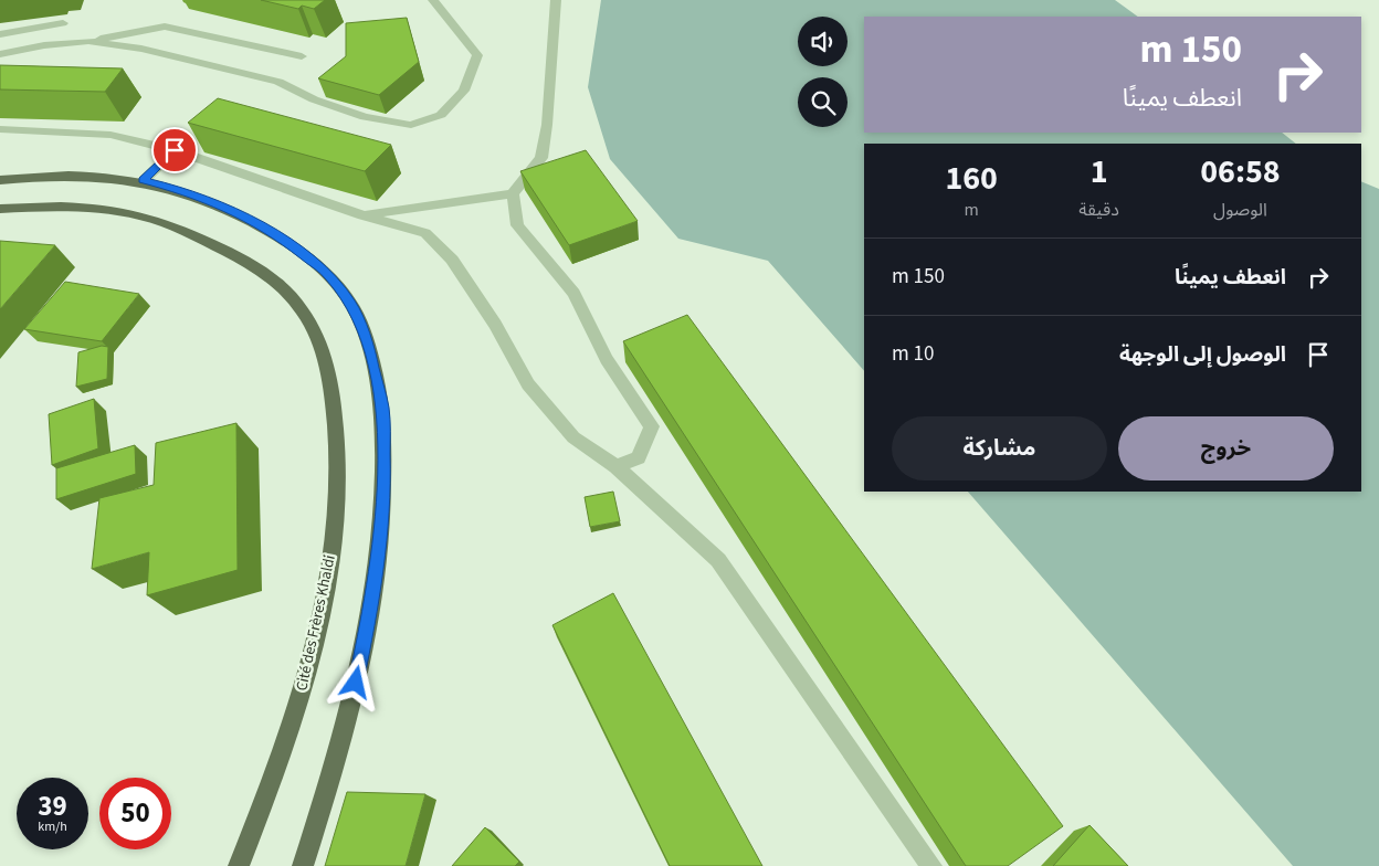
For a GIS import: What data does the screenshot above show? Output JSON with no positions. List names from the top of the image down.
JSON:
{
  "streets": {
    "main road": ["Cité des Frères Khaldi"]
  },
  "page": {
    "turn": ["150 m", "انعطف يمينًا"],
    "eta": [
      "06:58",
      "الوصول",
      "1",
      "دقيقة",
      "160",
      "m"
    ],
    "list": [
      {
        "name": "انعطف يمينًا",
        "value": "150 m"
      },
      {
        "name": "الوصول إلى الوجهة",
        "value": "10 m"
      }
    ],
    "buttons": ["خروج", "مشاركة"],
    "speed": "39 km/h",
    "limit": "50"
  }
}
